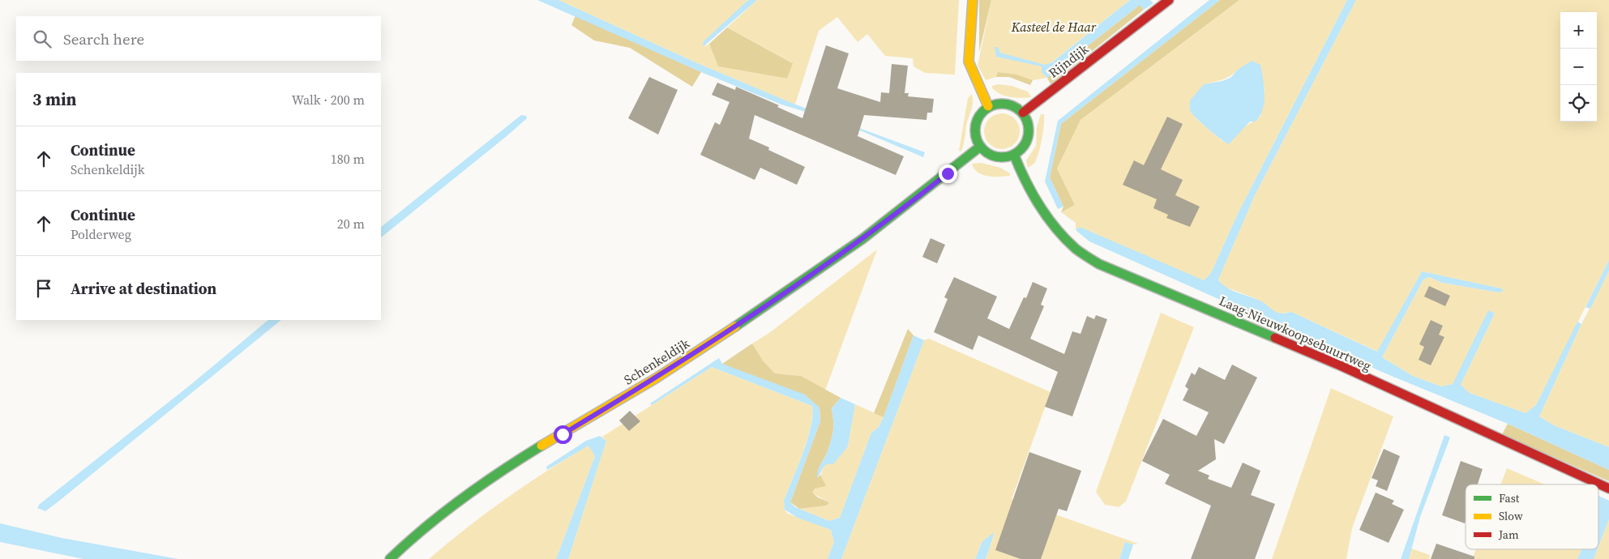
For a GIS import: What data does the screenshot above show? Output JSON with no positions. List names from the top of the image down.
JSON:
{
  "streets": {
    "street": ["Rijndijk", "Laag-Nieuwkoopsebuurtweg", "Schenkeldijk"]
  },
  "crossings": [
    ["Rijndijk", "Laag-Nieuwkoopsebuurtweg"],
    ["Rijndijk", "Schenkeldijk"],
    ["Laag-Nieuwkoopsebuurtweg", "Schenkeldijk"]
  ],
  "parks": ["Kasteel de Haar"],
  "legend": ["Fast", "Slow", "Jam"],
  "page": {
    "map_buttons": ["+", "−"],
    "search": "Search here",
    "heading": ["3 min", "Walk · 200 m"],
    "list": [
      ["Continue", "Schenkeldijk", "180 m"],
      ["Continue", "Polderweg", "20 m"],
      "Arrive at destination"
    ]
  }
}
